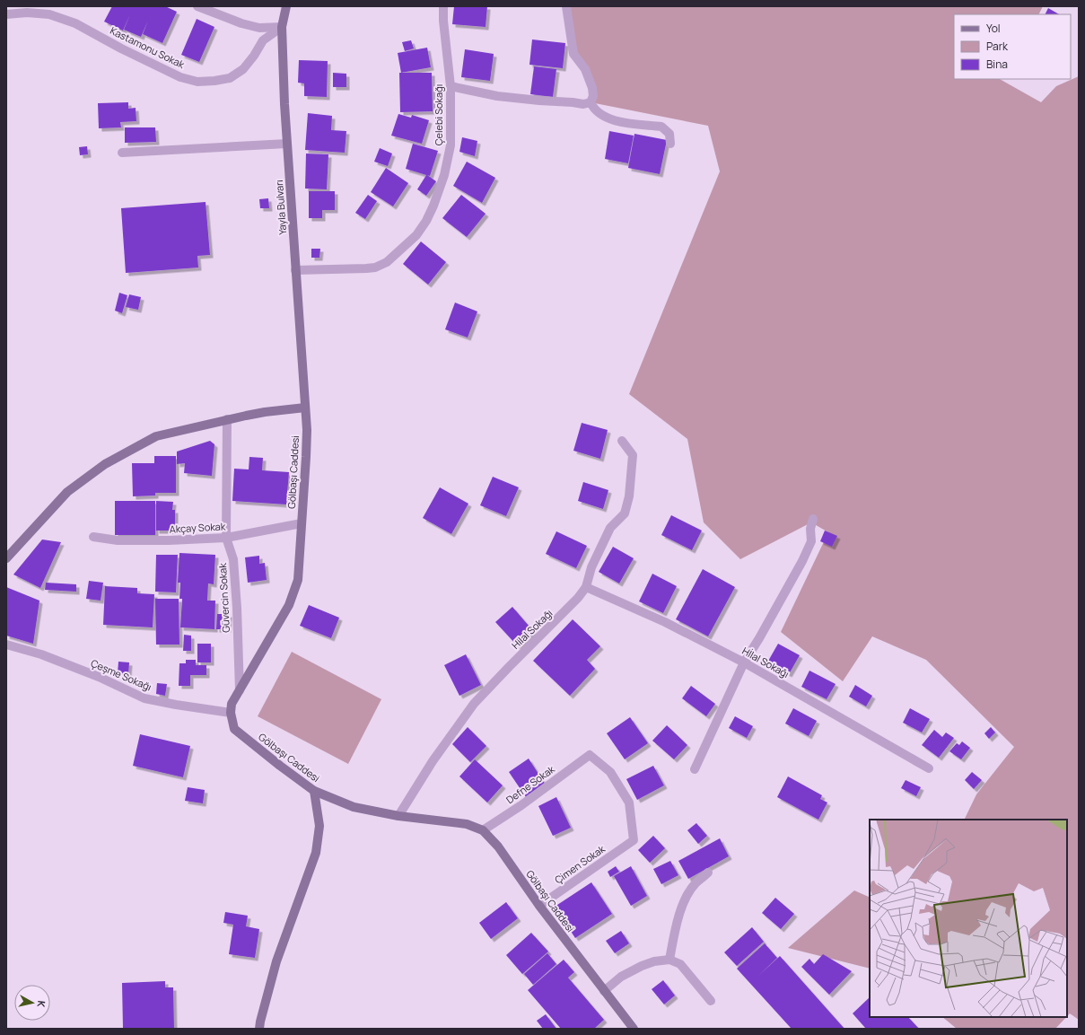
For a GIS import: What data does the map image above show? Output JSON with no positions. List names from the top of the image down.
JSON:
{
  "streets": {
    "street": [
      "Kastamonu Sokak",
      "Çelebi Sokağı",
      "Yayla Bulvarı",
      "Gölbaşı Caddesi",
      "Akçay Sokak",
      "Güvercin Sokak",
      "Hilal Sokağı",
      "Hİlal Sokağı",
      "Çeşme Sokağı",
      "Defne Sokak",
      "Çimen Sokak"
    ]
  },
  "crossings": [
    ["Kastamonu Sokak", "Yayla Bulvarı"],
    ["Çelebi Sokağı", "Yayla Bulvarı"],
    ["Yayla Bulvarı", "Gölbaşı Caddesi"],
    ["Gölbaşı Caddesi", "Akçay Sokak"],
    ["Gölbaşı Caddesi", "Güvercin Sokak"],
    ["Gölbaşı Caddesi", "Hilal Sokağı"],
    ["Gölbaşı Caddesi", "Çeşme Sokağı"],
    ["Gölbaşı Caddesi", "Defne Sokak"],
    ["Gölbaşı Caddesi", "Çimen Sokak"],
    ["Akçay Sokak", "Güvercin Sokak"],
    ["Hilal Sokağı", "Hİlal Sokağı"],
    ["Defne Sokak", "Çimen Sokak"]
  ],
  "legend": ["Yol", "Park", "Bina"],
  "north": "right"
}
